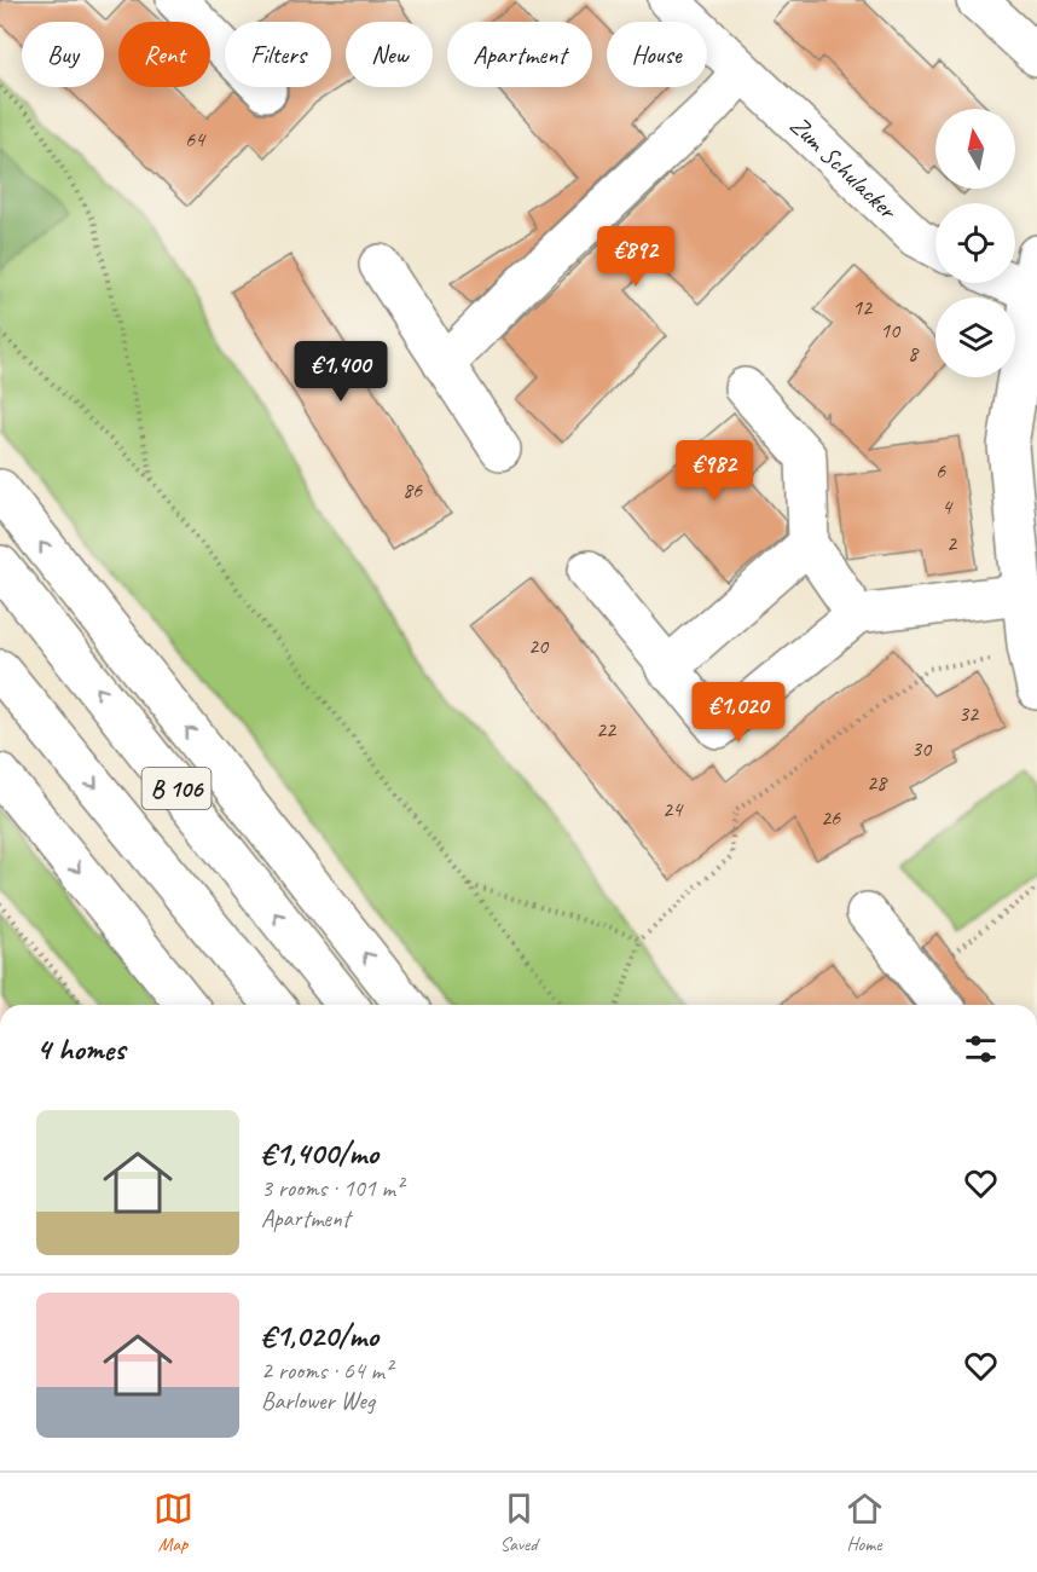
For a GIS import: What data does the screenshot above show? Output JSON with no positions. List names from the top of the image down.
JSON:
{
  "streets": {
    "main road": ["Zum Schulacker", "B 106"]
  },
  "house_numbers": [
    "64",
    "12",
    "10",
    "8",
    "6",
    "86",
    "4",
    "2",
    "20",
    "32",
    "22",
    "30",
    "28",
    "24",
    "26"
  ],
  "north": "top",
  "page": {
    "chip": [
      "Buy",
      "Rent",
      "Filters",
      "New",
      "Apartment",
      "House"
    ],
    "price": [
      "€892",
      "€1,400",
      "€982",
      "€1,020"
    ],
    "heading": "4 homes",
    "list": [
      {
        "name": "€1,400/mo",
        "note": "3 rooms · 101 m² · Apartment"
      },
      {
        "name": "€1,020/mo",
        "note": "2 rooms · 64 m² · Barlower Weg"
      }
    ],
    "tabs": ["Map", "Saved", "Home"]
  }
}
